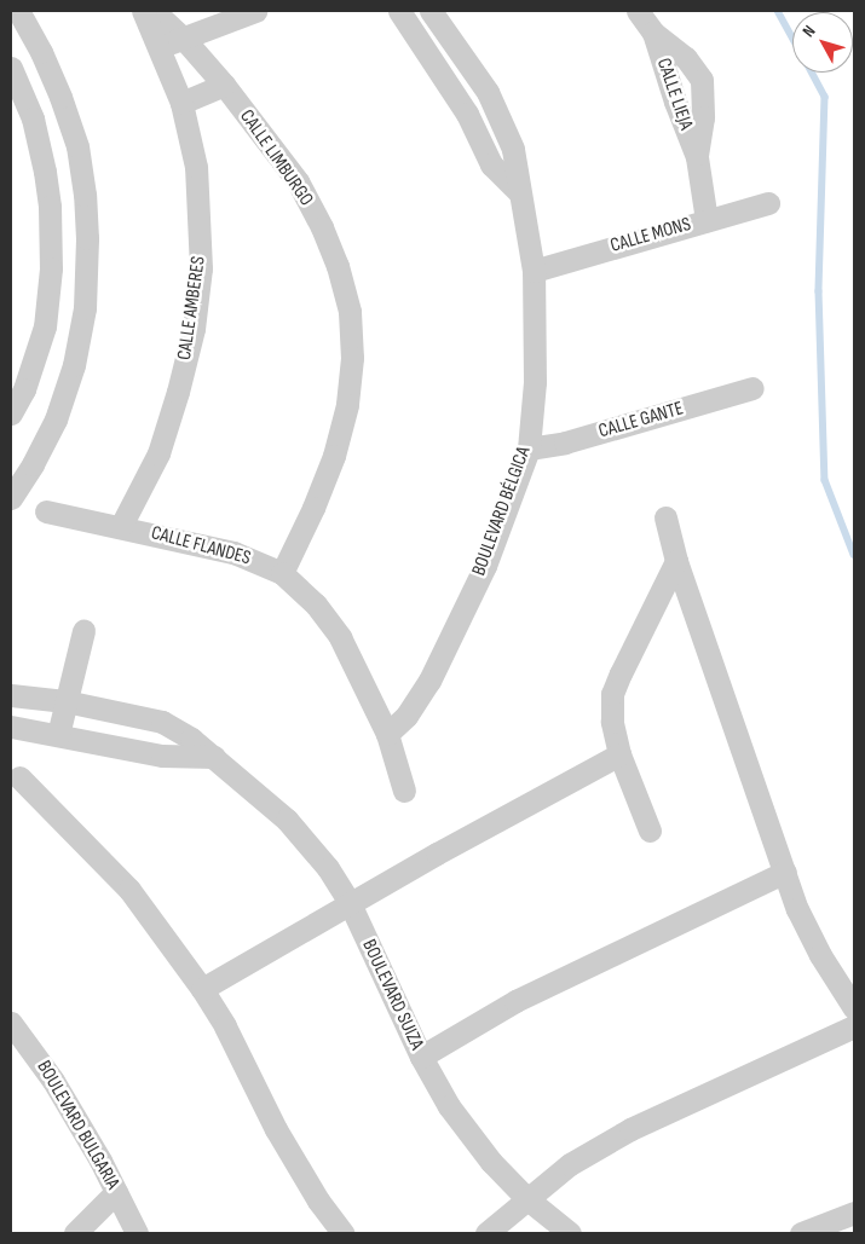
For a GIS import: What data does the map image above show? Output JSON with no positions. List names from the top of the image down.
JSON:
{
  "streets": {
    "street": [
      "CALLE LIEJA",
      "CALLE LIMBURGO",
      "CALLE MONS",
      "CALLE AMBERES",
      "CALLE GANTE",
      "BOULEVARD BÉLGICA",
      "CALLE FLANDES",
      "BOULEVARD SUIZA",
      "BOULEVARD BULGARIA"
    ]
  },
  "crossings": [
    ["CALLE LIEJA", "CALLE MONS"],
    ["CALLE LIMBURGO", "CALLE FLANDES"],
    ["CALLE MONS", "BOULEVARD BÉLGICA"],
    ["CALLE AMBERES", "CALLE FLANDES"],
    ["CALLE GANTE", "BOULEVARD BÉLGICA"],
    ["BOULEVARD BÉLGICA", "CALLE FLANDES"]
  ],
  "north": "top left"
}
